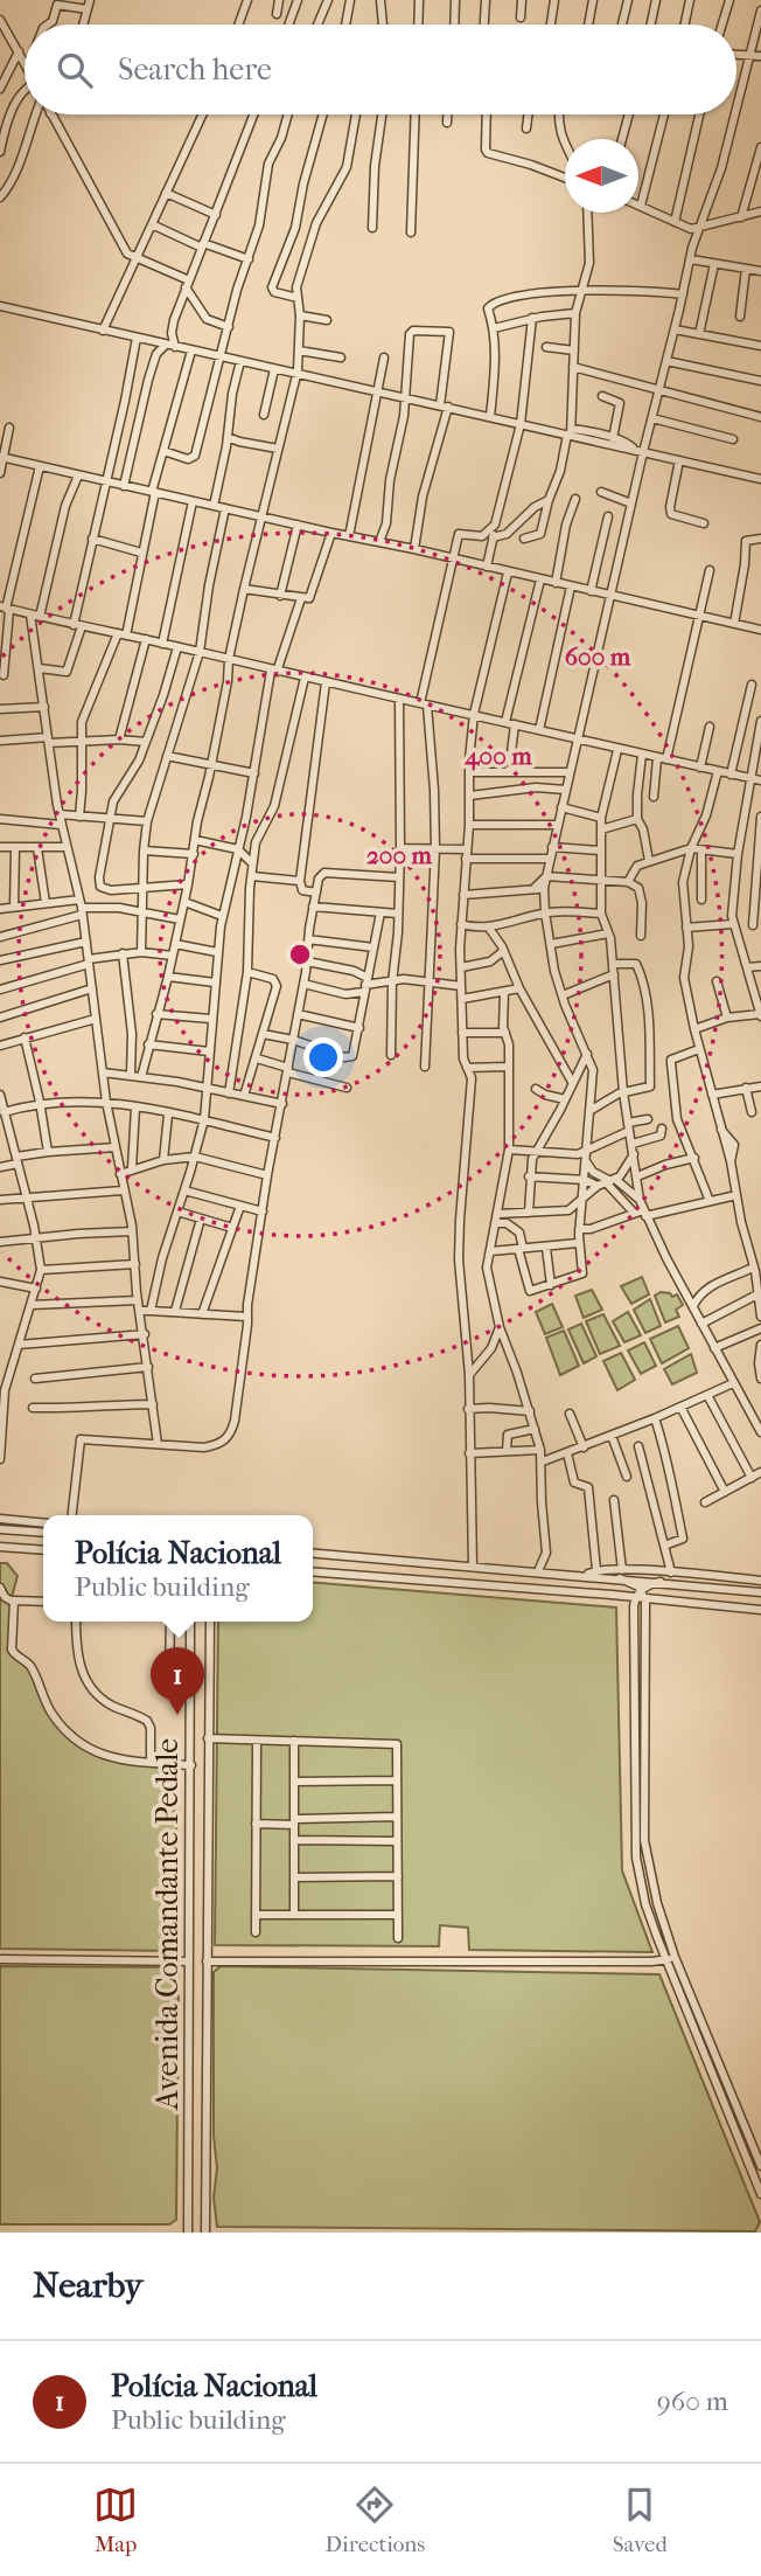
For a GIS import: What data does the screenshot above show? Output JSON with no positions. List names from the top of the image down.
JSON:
{
  "streets": {
    "street": ["Avenida Comandante Pedale"]
  },
  "north": "left",
  "page": {
    "search": "Search here",
    "popup": ["Polícia Nacional", "Public building"],
    "pins": "1",
    "heading": "Nearby",
    "list": [
      {
        "mark": "1",
        "name": "Polícia Nacional",
        "note": "Public building",
        "value": "960 m"
      }
    ],
    "nav": ["Map", "Directions", "Saved"]
  },
  "rings": ["600 m", "400 m", "200 m"]
}
